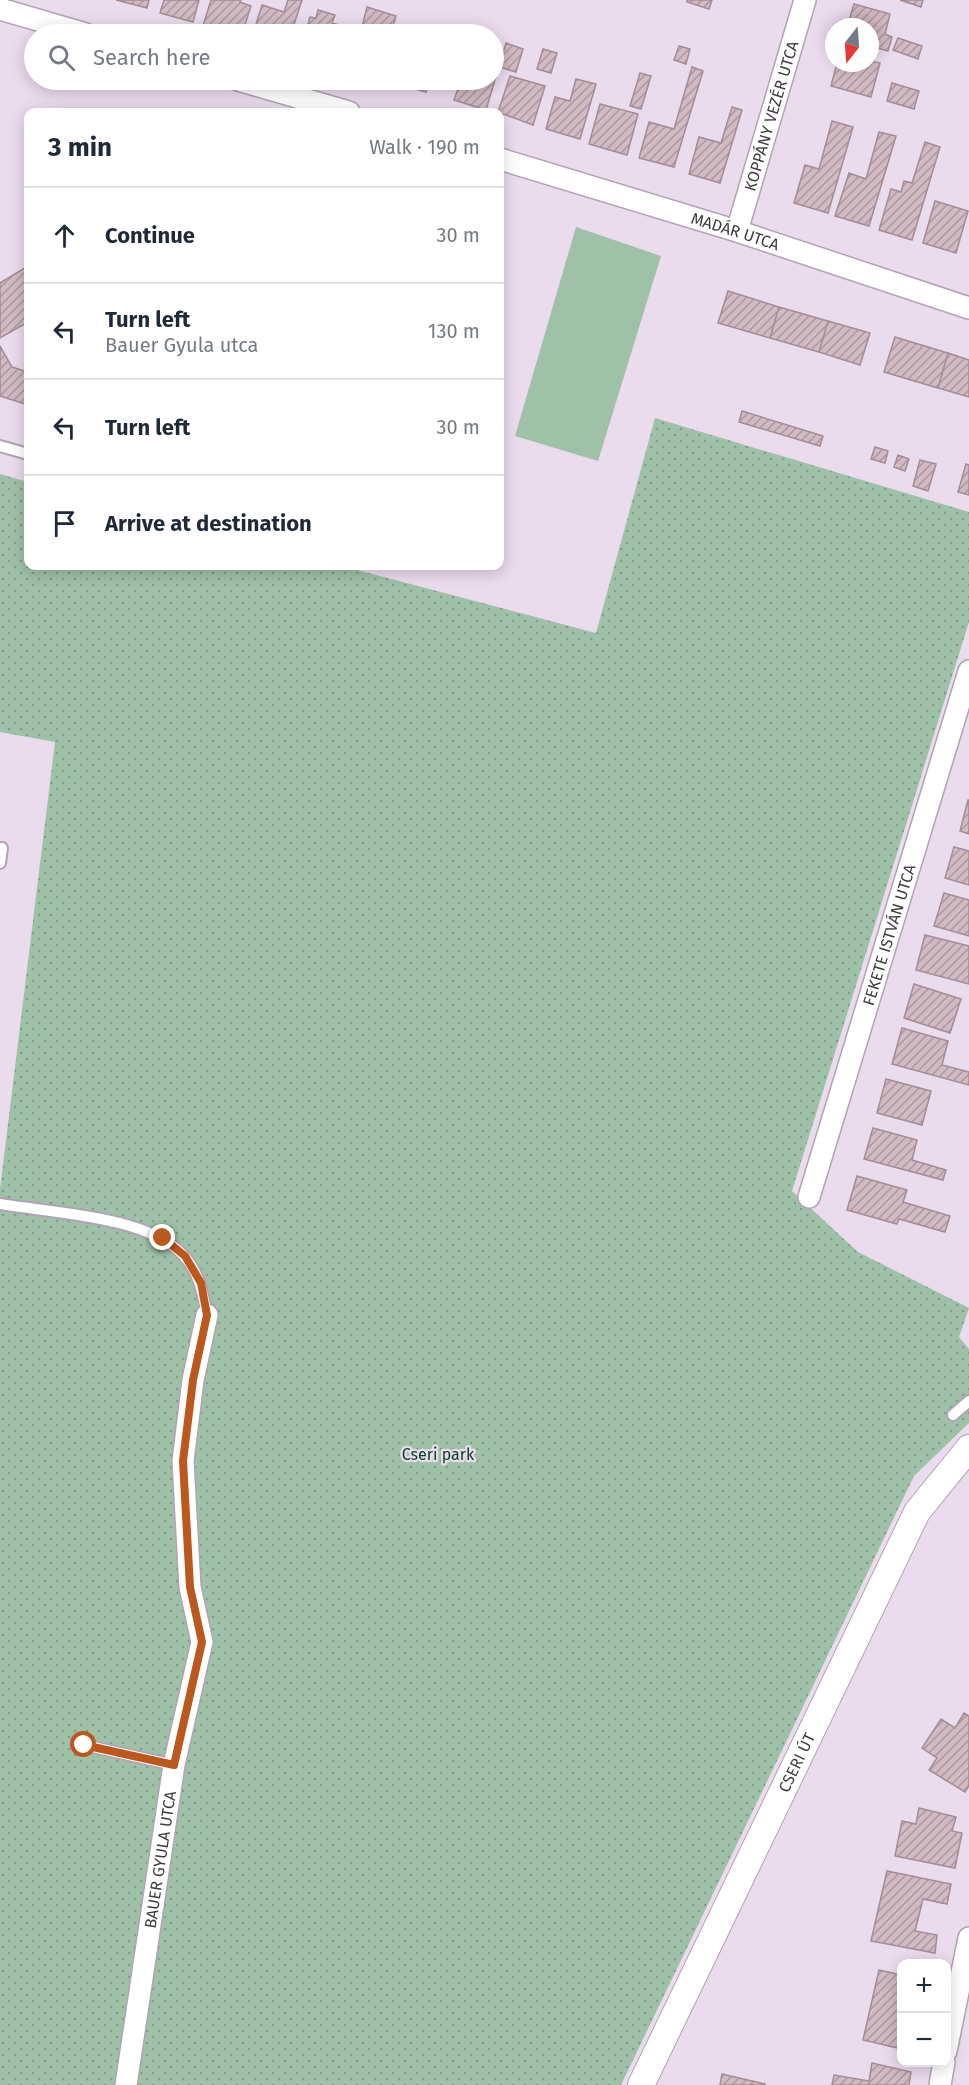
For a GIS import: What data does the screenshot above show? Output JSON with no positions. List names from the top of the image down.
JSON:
{
  "streets": {
    "street": [
      "KOPPÁNY VEZÉR UTCA",
      "MADÁR UTCA",
      "FEKETE ISTVÁN UTCA",
      "CSERI ÚT",
      "BAUER GYULA UTCA"
    ]
  },
  "crossings": [
    ["KOPPÁNY VEZÉR UTCA", "MADÁR UTCA"]
  ],
  "parks": ["Cseri park"],
  "north": "bottom",
  "page": {
    "search": "Search here",
    "heading": ["3 min", "Walk · 190 m"],
    "list": [
      ["Continue", "30 m"],
      ["Turn left", "Bauer Gyula utca", "130 m"],
      ["Turn left", "30 m"],
      "Arrive at destination"
    ],
    "map_buttons": ["+", "−"]
  }
}
